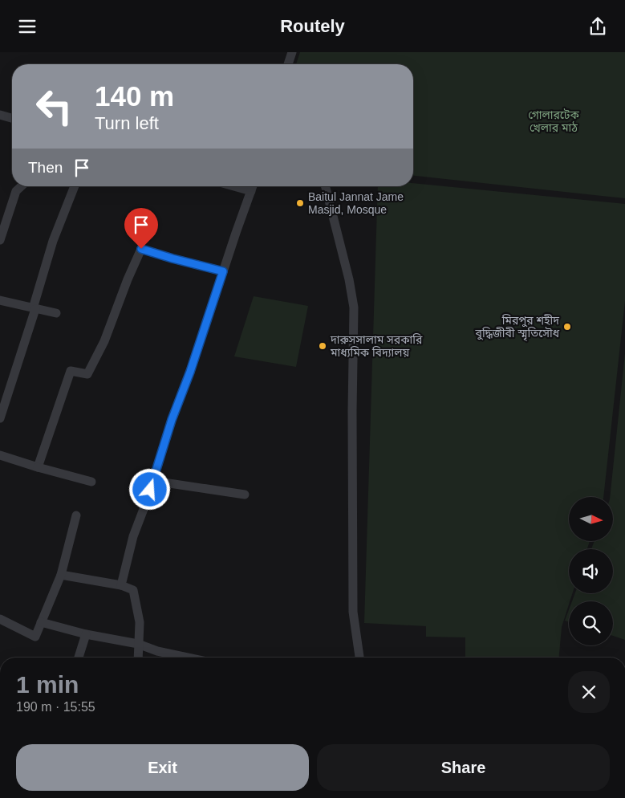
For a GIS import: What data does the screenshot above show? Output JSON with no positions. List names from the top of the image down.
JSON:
{
  "parks": ["গোলারটেক খেলার মাঠ"],
  "places": ["Baitul Jannat Jame Masjid, Mosque", "মিরপুর শহীদ বুদ্ধিজীবী স্মৃতিসৌধ", "দারুসসালাম সরকারি মাধ্যমিক বিদ্যালয়"],
  "north": "right",
  "page": {
    "header": "Routely",
    "turn": ["140 m", "Turn left"],
    "then": "Then",
    "heading": ["1 min", "190 m · 15:55"],
    "buttons": ["Exit", "Share"]
  }
}
